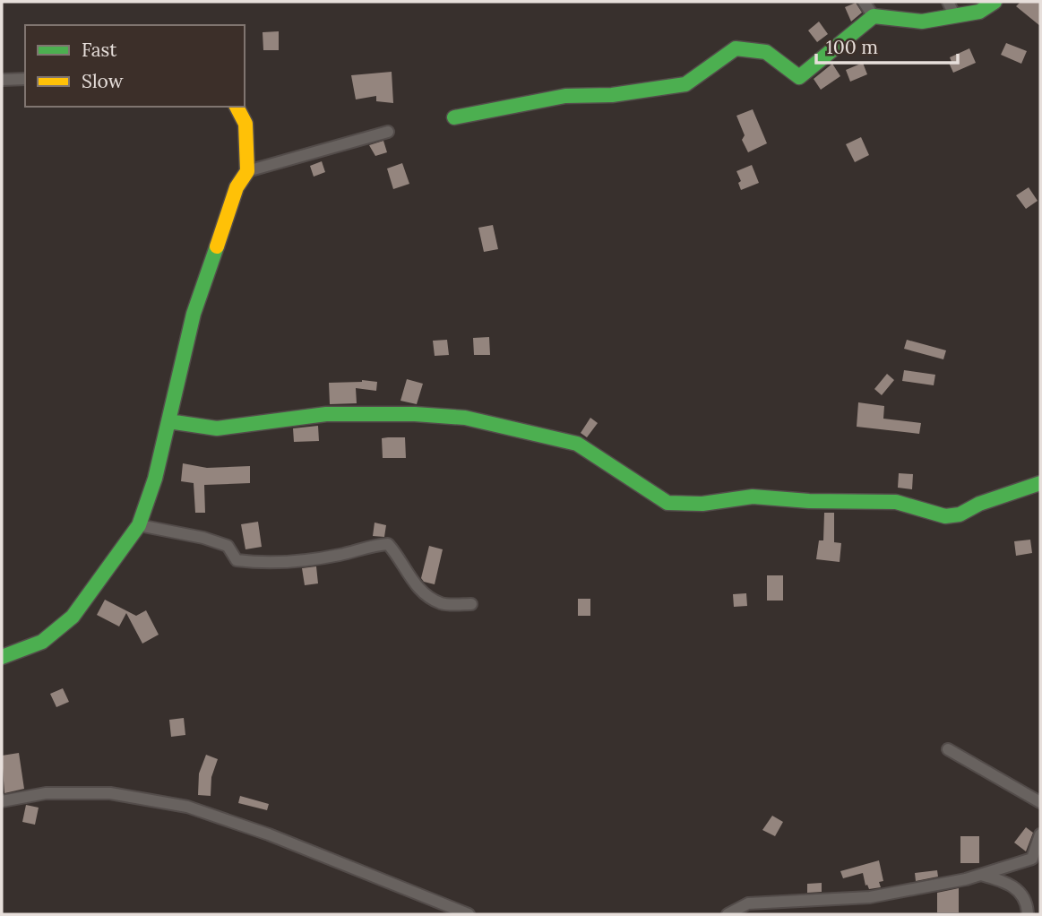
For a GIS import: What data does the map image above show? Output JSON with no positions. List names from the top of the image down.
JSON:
{
  "legend": ["Fast", "Slow"],
  "scale_bar": "100 m"
}
